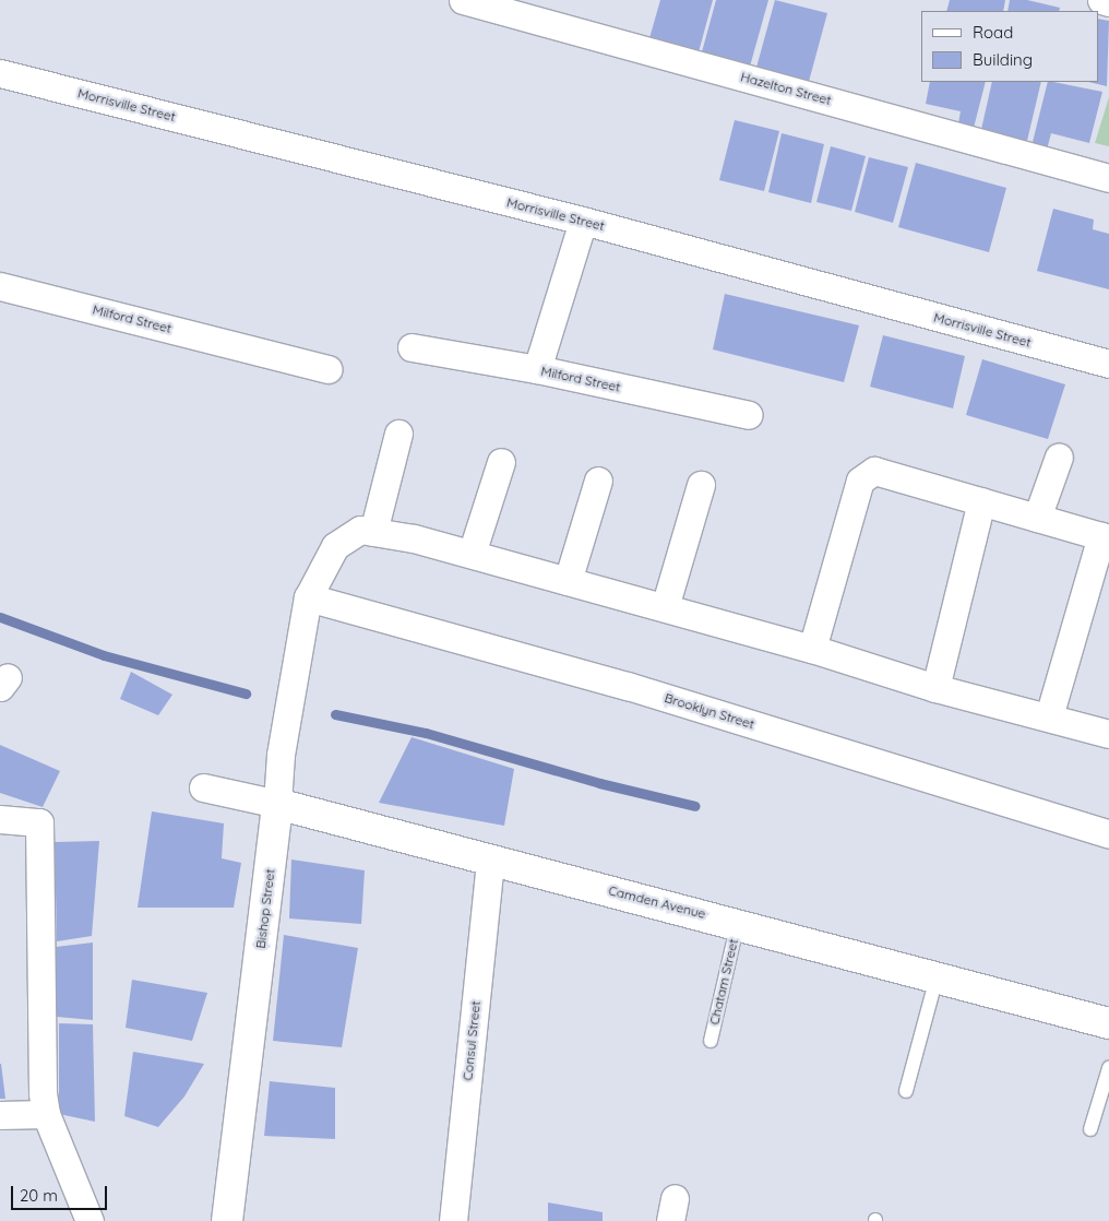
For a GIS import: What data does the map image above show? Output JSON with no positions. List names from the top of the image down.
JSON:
{
  "streets": {
    "street": [
      "Hazelton Street",
      "Morrisville Street",
      "Milford Street",
      "Brooklyn Street",
      "Camden Avenue",
      "Bishop Street",
      "Consul Street"
    ],
    "lane": ["Chatam Street"]
  },
  "crossings": [
    ["Brooklyn Street", "Bishop Street"],
    ["Camden Avenue", "Bishop Street"],
    ["Camden Avenue", "Chatam Street"],
    ["Camden Avenue", "Consul Street"]
  ],
  "legend": ["Road", "Building"],
  "scale_bar": "20 m"
}
